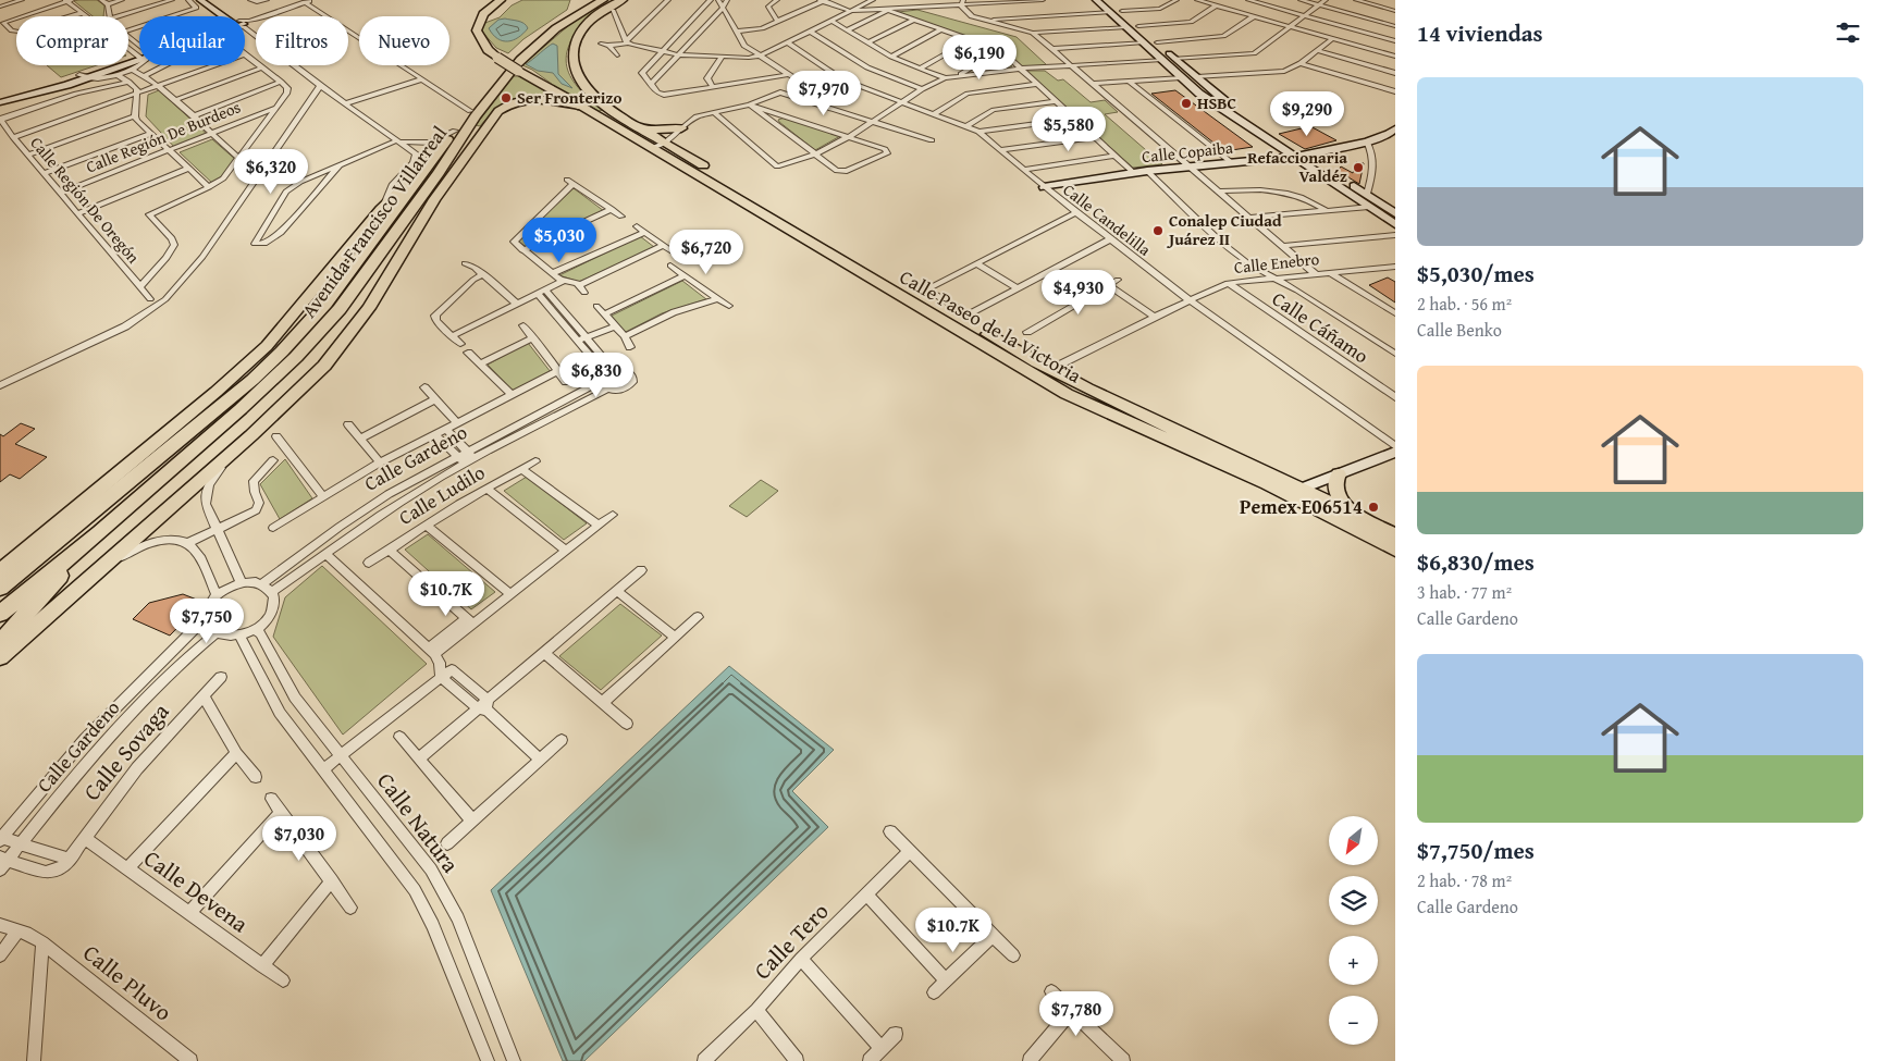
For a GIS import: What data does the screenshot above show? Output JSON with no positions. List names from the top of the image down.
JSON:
{
  "streets": {
    "highway": ["Avenida Francisco Villarreal"],
    "main road": ["Calle Copaiba", "Calle Paseo de la Victoria"],
    "street": [
      "Calle Región De Burdeos",
      "Calle Región De Oregón",
      "Calle Candelilla",
      "Calle Enebro",
      "Calle Cáñamo",
      "Calle Gardeno",
      "Calle Ludilo",
      "Calle Sovaga",
      "Calle Natura",
      "Calle Devena",
      "Calle Tero",
      "Calle Pluvo"
    ]
  },
  "crossings": [
    ["Calle Región De Burdeos", "Calle Región De Oregón"],
    ["Calle Copaiba", "Calle Candelilla"],
    ["Calle Candelilla", "Calle Enebro"],
    ["Calle Enebro", "Calle Paseo de la Victoria"],
    ["Calle Enebro", "Calle Cáñamo"],
    ["Calle Gardeno", "Calle Natura"],
    ["Calle Sovaga", "Calle Devena"]
  ],
  "places": [
    "Ser Fronterizo",
    "HSBC",
    "Refaccionaria Valdéz",
    "Conalep Ciudad Juárez II",
    "Pemex E06514"
  ],
  "north": "bottom left",
  "page": {
    "heading": "14 viviendas",
    "chip": [
      "Comprar",
      "Alquilar",
      "Filtros",
      "Nuevo"
    ],
    "price": [
      "$6,190",
      "$7,970",
      "$9,290",
      "$5,580",
      "$6,320",
      "$5,030",
      "$6,720",
      "$4,930",
      "$6,830",
      "$10.7K",
      "$7,750",
      "$7,030",
      "$10.7K",
      "$7,780"
    ],
    "list": [
      {
        "name": "$5,030/mes",
        "note": "2 hab. · 56 m² · Calle Benko"
      },
      {
        "name": "$6,830/mes",
        "note": "3 hab. · 77 m² · Calle Gardeno"
      },
      {
        "name": "$7,750/mes",
        "note": "2 hab. · 78 m² · Calle Gardeno"
      }
    ],
    "map_buttons": ["+", "−"]
  }
}
